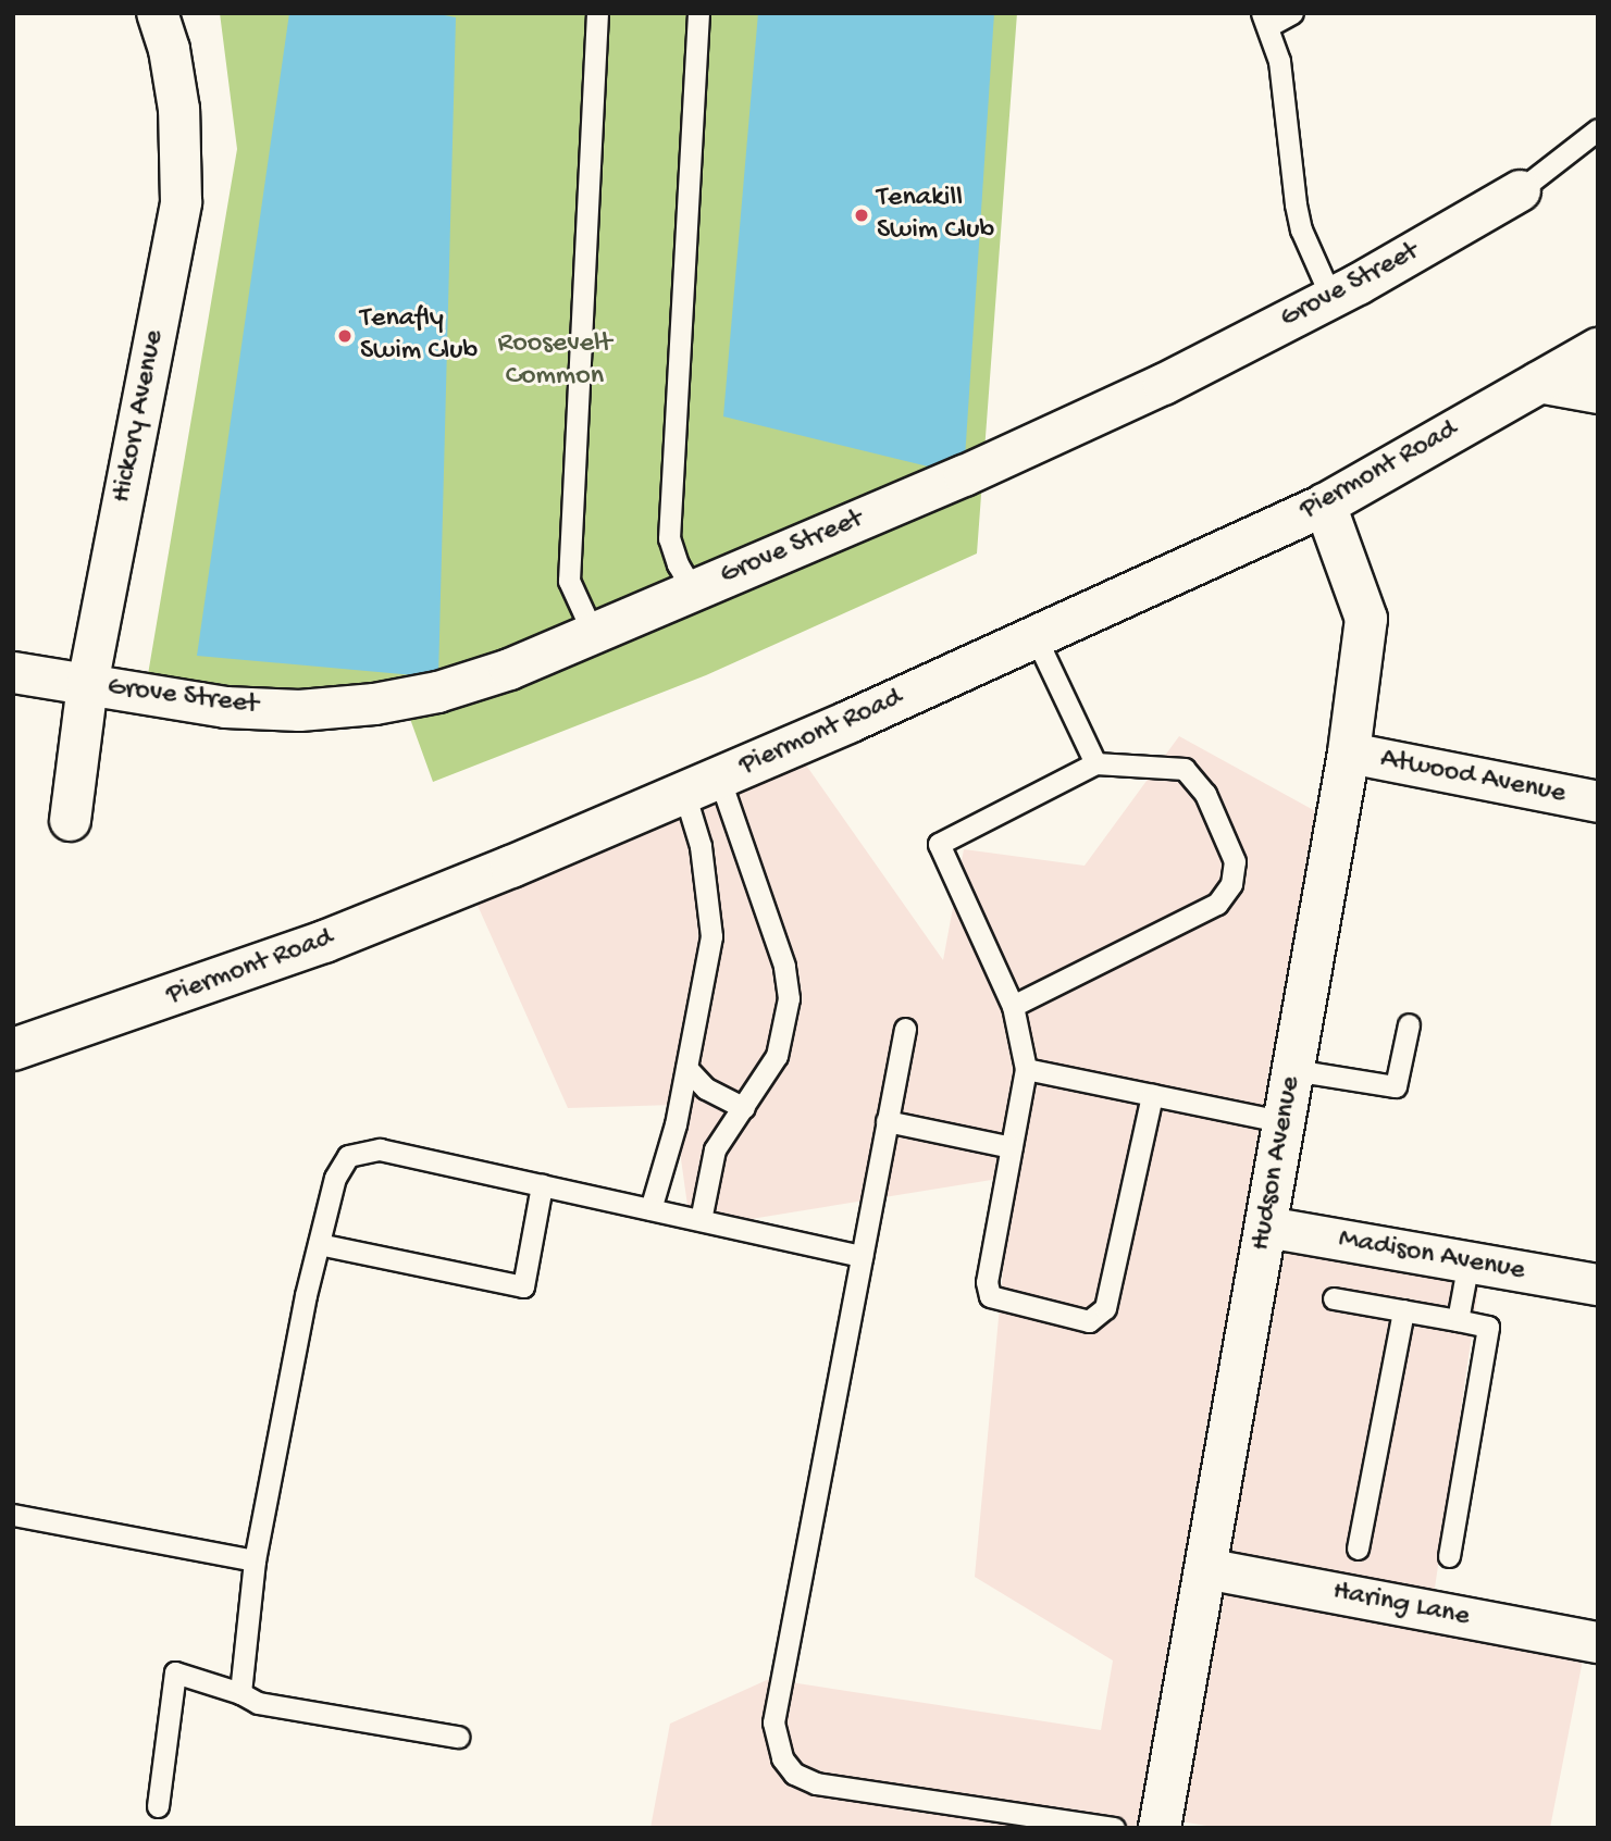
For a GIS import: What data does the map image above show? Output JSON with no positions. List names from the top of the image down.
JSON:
{
  "streets": {
    "street": [
      "Grove Street",
      "Hickory Avenue",
      "Piermont Road",
      "Atwood Avenue",
      "Hudson Avenue",
      "Madison Avenue",
      "Haring Lane"
    ]
  },
  "crossings": [
    ["Grove Street", "Hickory Avenue"],
    ["Piermont Road", "Hudson Avenue"],
    ["Atwood Avenue", "Hudson Avenue"],
    ["Hudson Avenue", "Madison Avenue"],
    ["Hudson Avenue", "Haring Lane"]
  ],
  "parks": ["Roosevelt Common"],
  "places": ["Tenakill Swim Club", "Tenafly Swim Club"]
}
